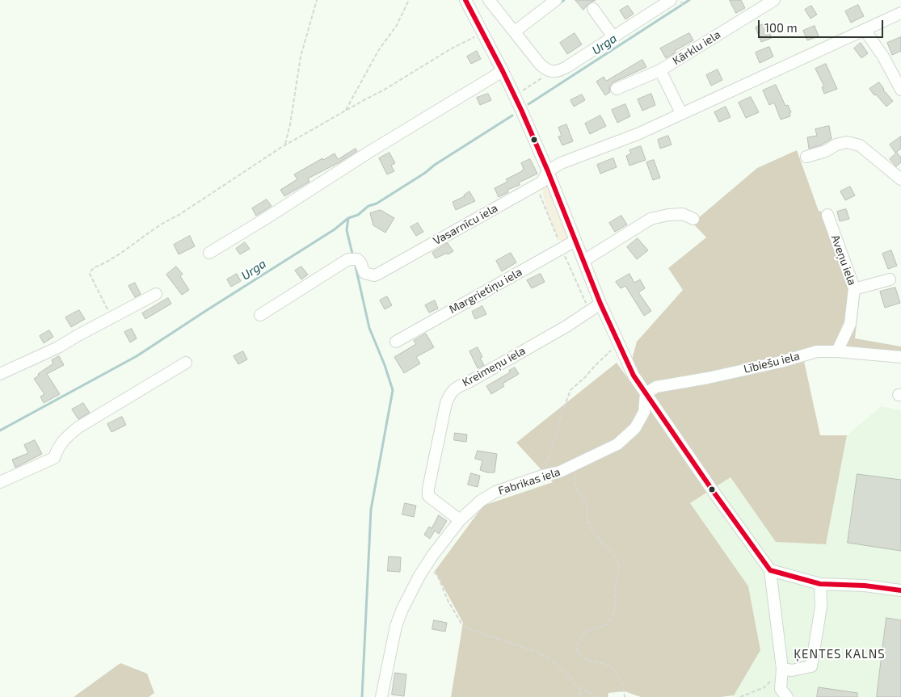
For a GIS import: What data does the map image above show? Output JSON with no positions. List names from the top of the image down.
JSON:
{
  "streets": {
    "street": [
      "Kārklu iela",
      "Vasarnīcu iela",
      "Aveņu iela",
      "Margrietiņu iela",
      "Lībiešu iela",
      "Kreimeņu iela",
      "Fabrikas iela"
    ]
  },
  "crossings": [
    ["Aveņu iela", "Lībiešu iela"],
    ["Lībiešu iela", "Fabrikas iela"],
    ["Kreimeņu iela", "Fabrikas iela"]
  ],
  "districts": ["ĶENTES KALNS"],
  "water": ["Urga"],
  "scale_bar": "100 m"
}
